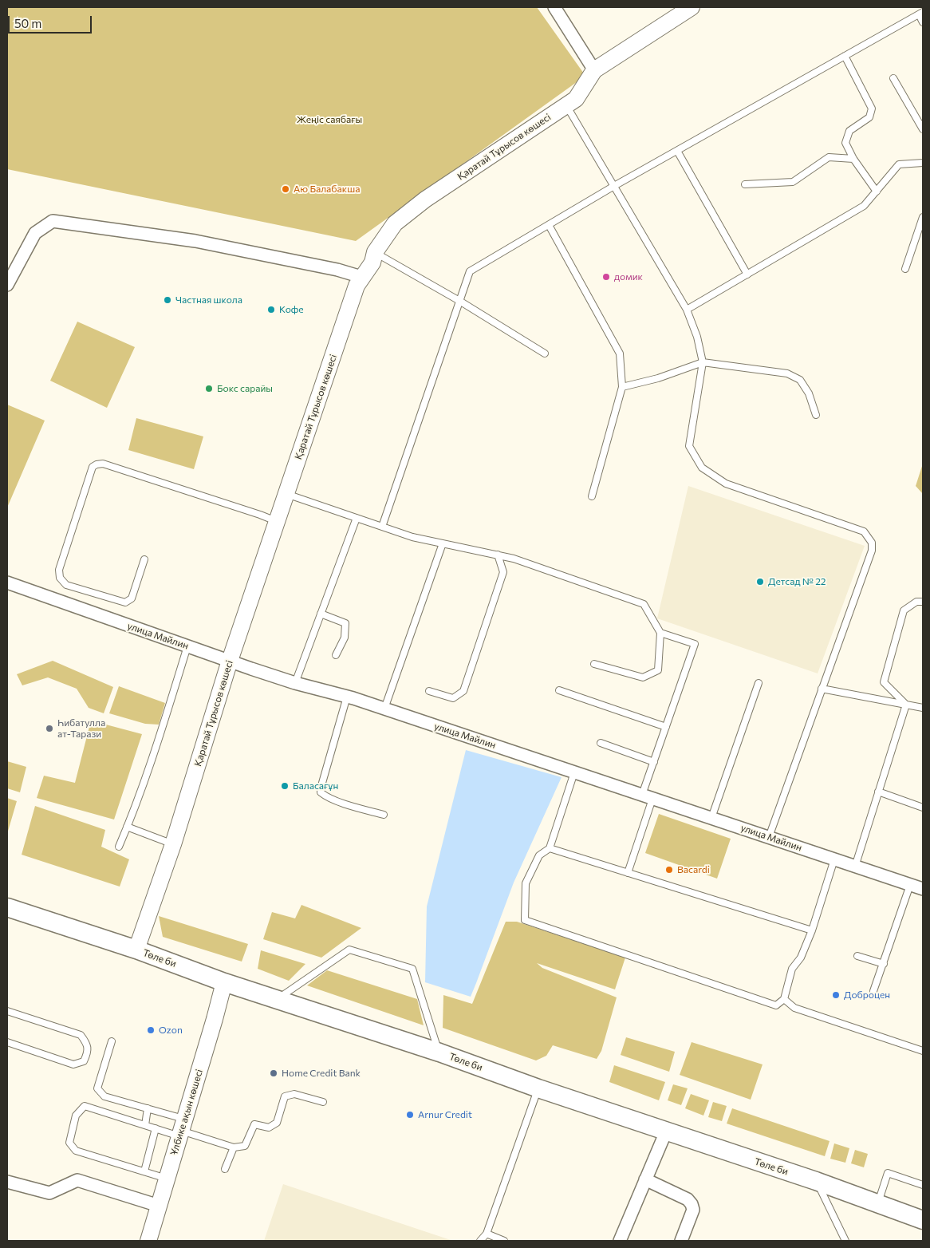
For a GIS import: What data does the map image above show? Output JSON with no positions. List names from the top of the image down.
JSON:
{
  "streets": {
    "main road": ["Қаратай Тұрысов көшесі", "Төле би", "Ұлбике ақын көшесі"],
    "street": ["улица Майлин"]
  },
  "crossings": [
    ["Қаратай Тұрысов көшесі", "улица Майлин"],
    ["Қаратай Тұрысов көшесі", "Төле би"],
    ["Төле би", "Ұлбике ақын көшесі"]
  ],
  "parks": ["Жеңіс саябағы"],
  "places": [
    "Аю Балабакша",
    "домик",
    "Частная школа",
    "Кофе",
    "Бокс сарайы",
    "Детсад № 22",
    "Һибатулла ат-Тарази",
    "Баласағұн",
    "Bacardi",
    "Доброцен",
    "Ozon",
    "Home Credit Bank",
    "Arnur Credit"
  ],
  "scale_bar": "50 m"
}
